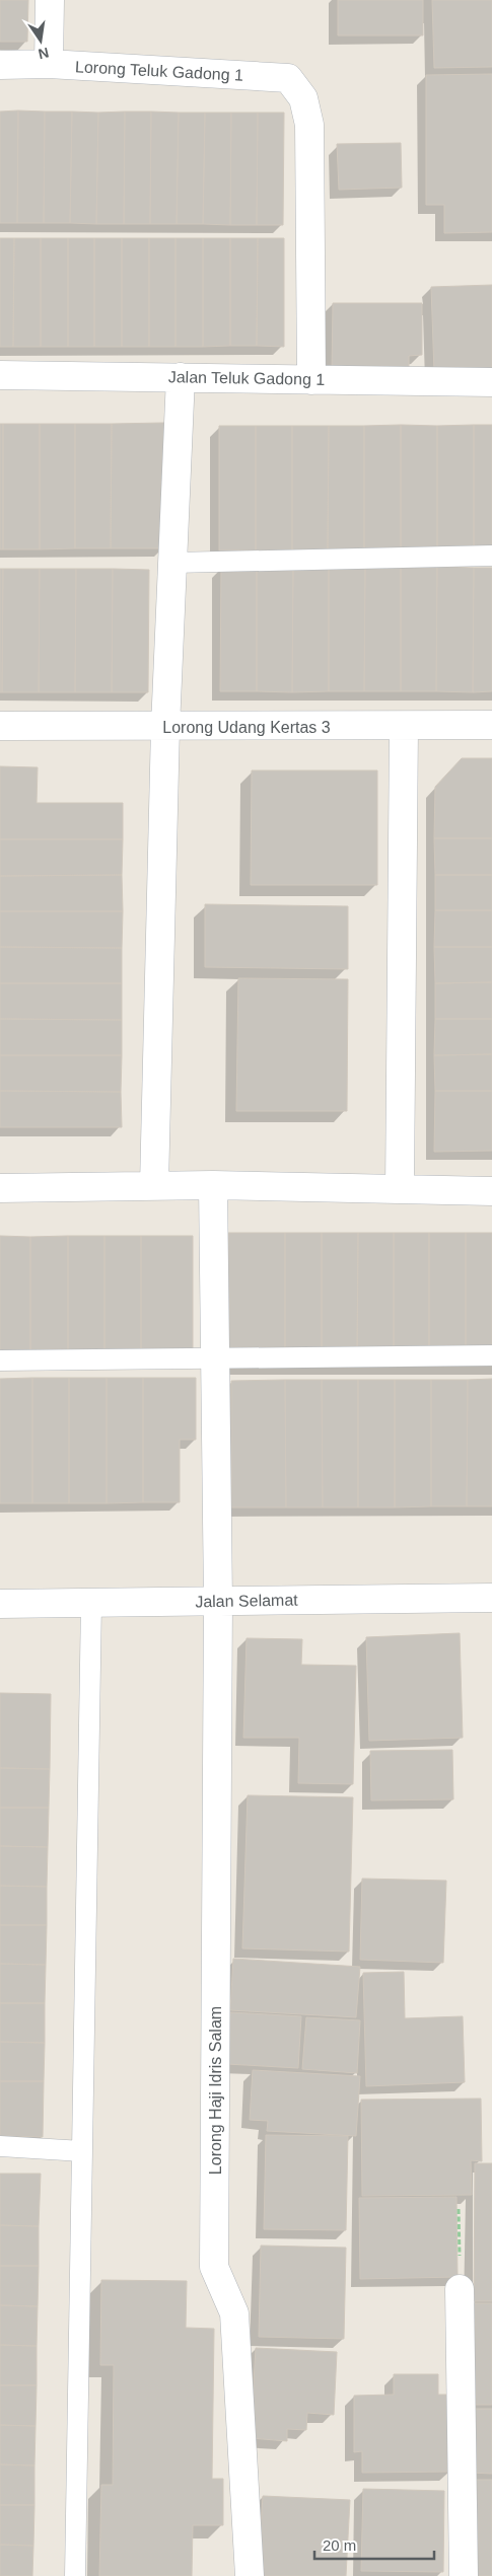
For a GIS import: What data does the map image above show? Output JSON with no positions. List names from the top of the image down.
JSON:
{
  "streets": {
    "street": [
      "Lorong Teluk Gadong 1",
      "Jalan Teluk Gadong 1",
      "Lorong Udang Kertas 3",
      "Jalan Selamat",
      "Lorong Haji Idris Salam"
    ]
  },
  "crossings": [
    ["Lorong Teluk Gadong 1", "Jalan Teluk Gadong 1"],
    ["Jalan Selamat", "Lorong Haji Idris Salam"]
  ],
  "scale_bar": "20 m",
  "north": "bottom"
}
